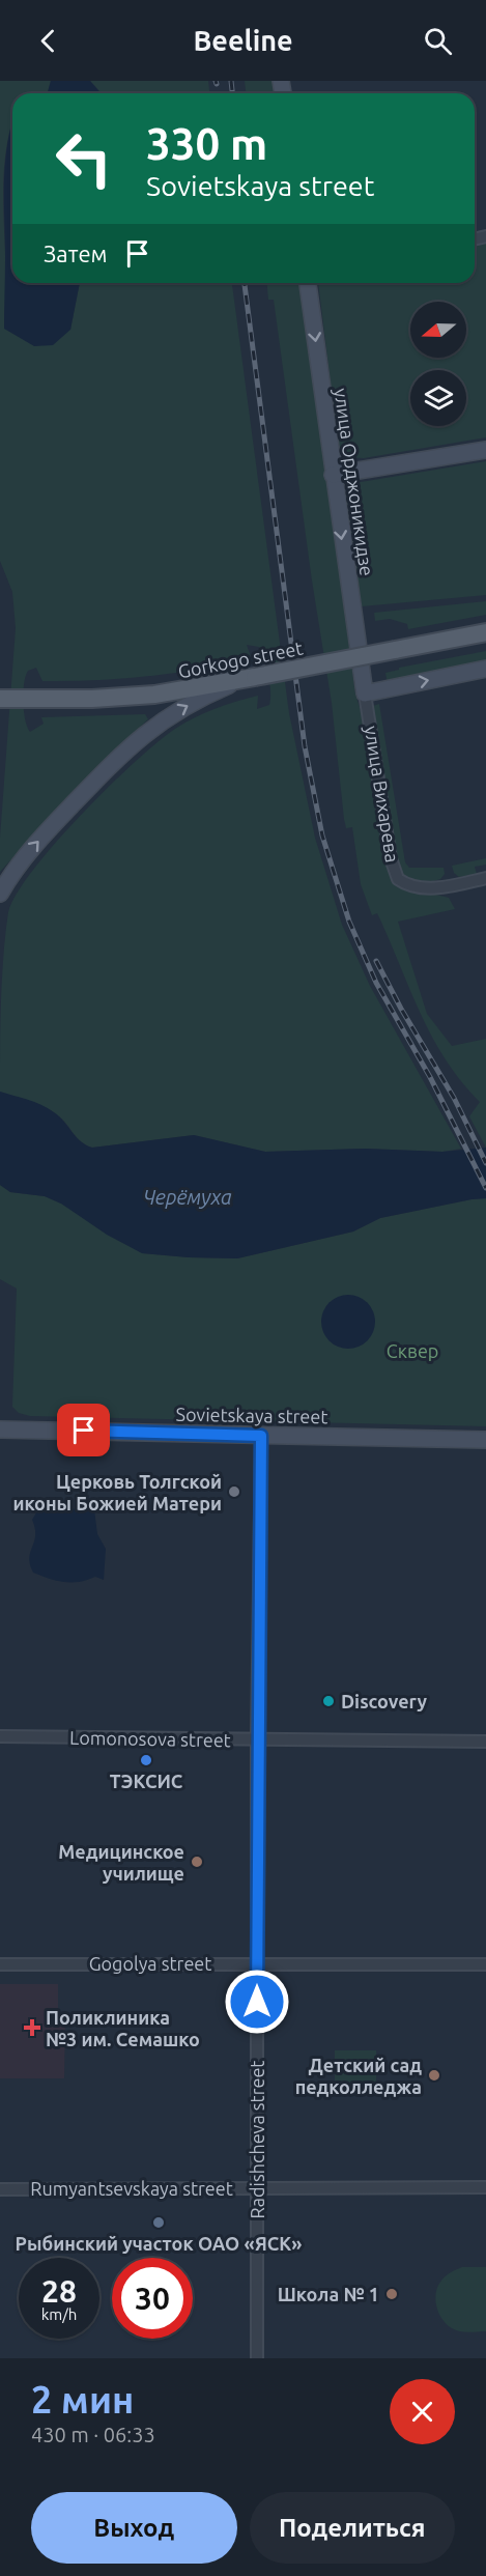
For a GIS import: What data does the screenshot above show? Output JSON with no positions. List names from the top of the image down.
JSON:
{
  "streets": {
    "main road": ["Gorkogo street"],
    "street": [
      "улица Орджоникидзе",
      "улица Вихарева",
      "Sovietskaya street",
      "Lomonosova street",
      "Gogolya street",
      "Radishcheva street",
      "Rumyantsevskaya street"
    ]
  },
  "crossings": [
    ["улица Орджоникидзе", "улица Вихарева"],
    ["Sovietskaya street", "Radishcheva street"],
    ["Lomonosova street", "Radishcheva street"],
    ["Gogolya street", "Radishcheva street"],
    ["Radishcheva street", "Rumyantsevskaya street"]
  ],
  "one_way": ["улица Орджоникидзе"],
  "water": ["Черёмуха"],
  "parks": ["Сквер"],
  "places": {
    "other": [
      "Церковь Толгской иконы Божией Матери",
      "Discovery",
      "ТЭКСИС",
      "Медицинское училище",
      "Детский сад педколледжа",
      "Рыбинский участок ОАО «ЯСК»",
      "Школа № 1"
    ],
    "health": ["Поликлиника №3 им. Семашко"]
  },
  "north": "left",
  "page": {
    "header": "Beeline",
    "turn": ["330 m", "Sovietskaya street"],
    "then": "Затем",
    "speed": "28 km/h",
    "limit": "30",
    "heading": ["2 мин", "430 m · 06:33"],
    "buttons": ["Выход", "Поделиться"]
  }
}
